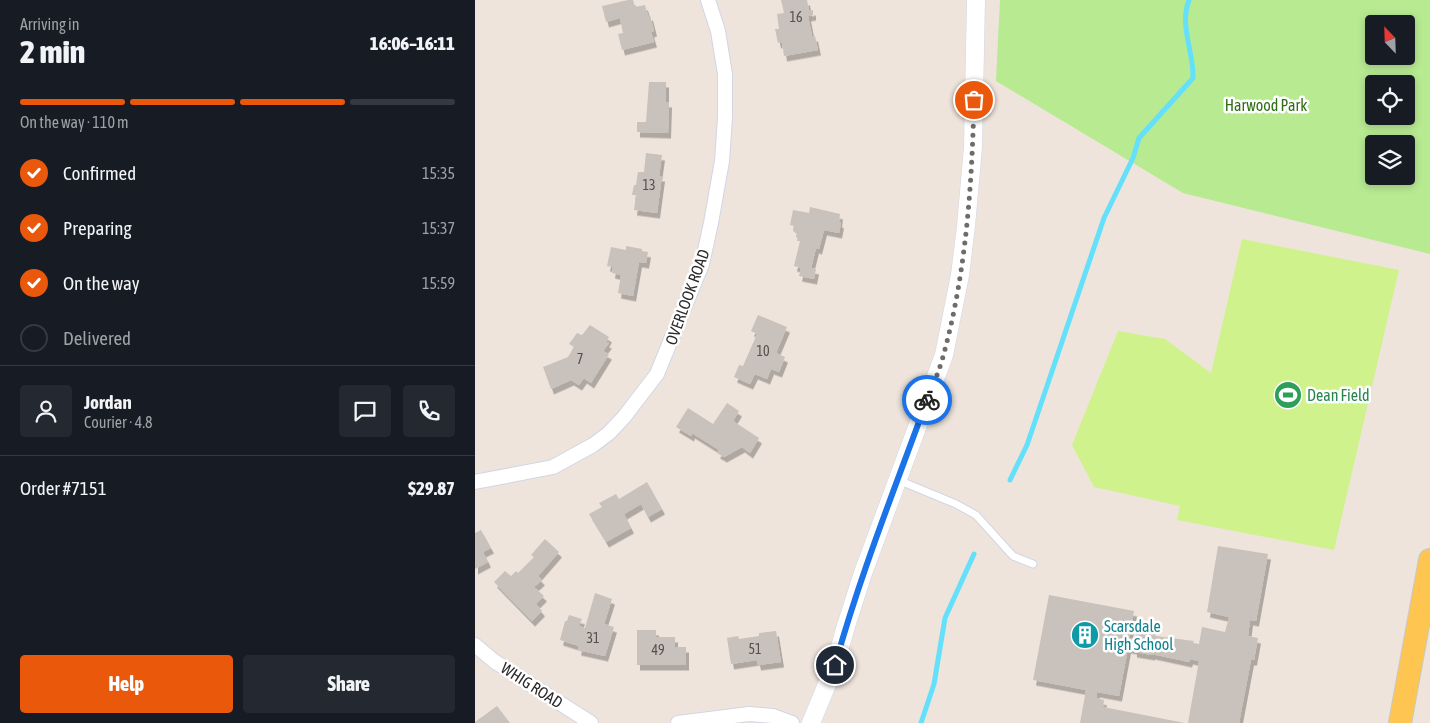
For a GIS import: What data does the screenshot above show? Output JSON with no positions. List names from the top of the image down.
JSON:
{
  "streets": {
    "street": ["OVERLOOK ROAD", "WHIG ROAD"]
  },
  "parks": ["Harwood Park"],
  "places": {
    "sports": ["Dean Field"],
    "building": ["Scarsdale High School"]
  },
  "house_numbers": [
    "16",
    "13",
    "10",
    "7",
    "31",
    "51",
    "49"
  ],
  "north": "top left",
  "page": {
    "heading": ["2 min", "Arriving in", "16:06–16:11"],
    "panel": [
      "Jordan",
      "Courier · 4.8",
      "Order #7151",
      "$29.87"
    ],
    "bar": "On the way · 110 m",
    "list": [
      ["Confirmed", "15:35"],
      ["Preparing", "15:37"],
      ["On the way", "15:59"],
      "Delivered"
    ],
    "buttons": ["Help", "Share"]
  }
}
